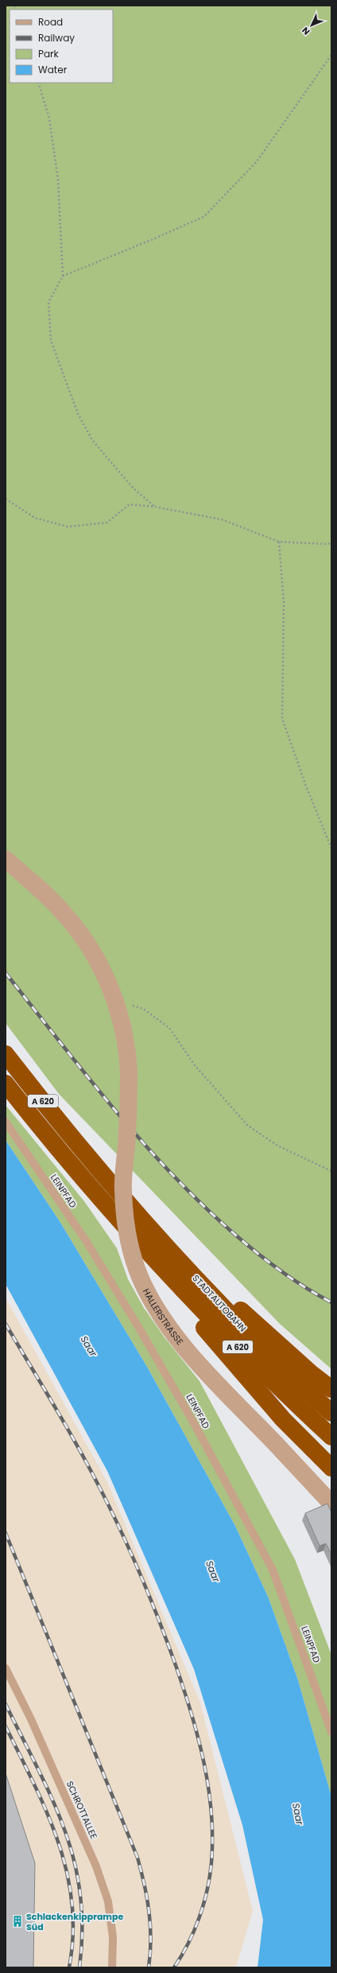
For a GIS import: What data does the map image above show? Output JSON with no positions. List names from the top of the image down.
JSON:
{
  "streets": {
    "highway": ["A 620", "STADTAUTOBAHN"],
    "street": ["HALLERSTRASSE"],
    "lane": ["LEINPFAD", "SCHROTTALLEE"]
  },
  "crossings": [
    ["A 620", "STADTAUTOBAHN"]
  ],
  "water": ["Saar"],
  "places": {
    "building": ["Schlackenkipprampe Süd"]
  },
  "legend": [
    "Road",
    "Railway",
    "Park",
    "Water"
  ],
  "north": "bottom left"
}
